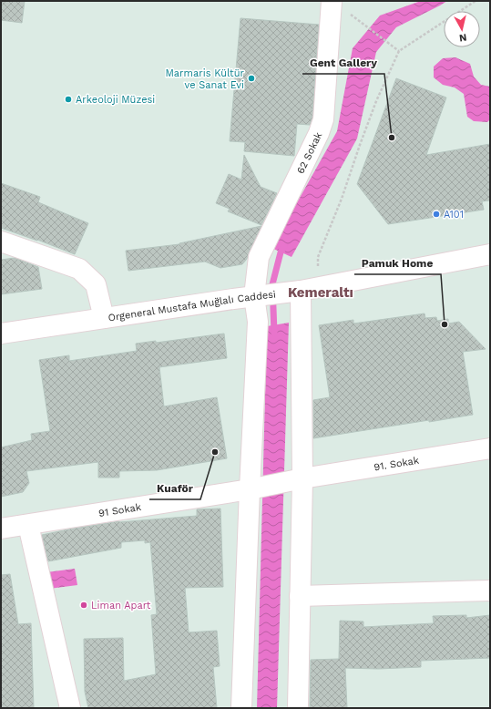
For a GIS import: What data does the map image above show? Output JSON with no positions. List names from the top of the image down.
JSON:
{
  "streets": {
    "street": [
      "62 Sokak",
      "Orgeneral Mustafa Muğlalı Caddesi",
      "91. Sokak",
      "91 Sokak"
    ]
  },
  "crossings": [
    ["62 Sokak", "Orgeneral Mustafa Muğlalı Caddesi"],
    ["62 Sokak", "91 Sokak"],
    ["91. Sokak", "91 Sokak"]
  ],
  "districts": ["Kemeraltı"],
  "places": [
    "Marmaris Kültür ve Sanat Evi",
    "Arkeoloji Müzesi",
    "Gent Gallery",
    "A101",
    "Pamuk Home",
    "Kuaför",
    "Liman Apart"
  ],
  "north": "bottom"
}
